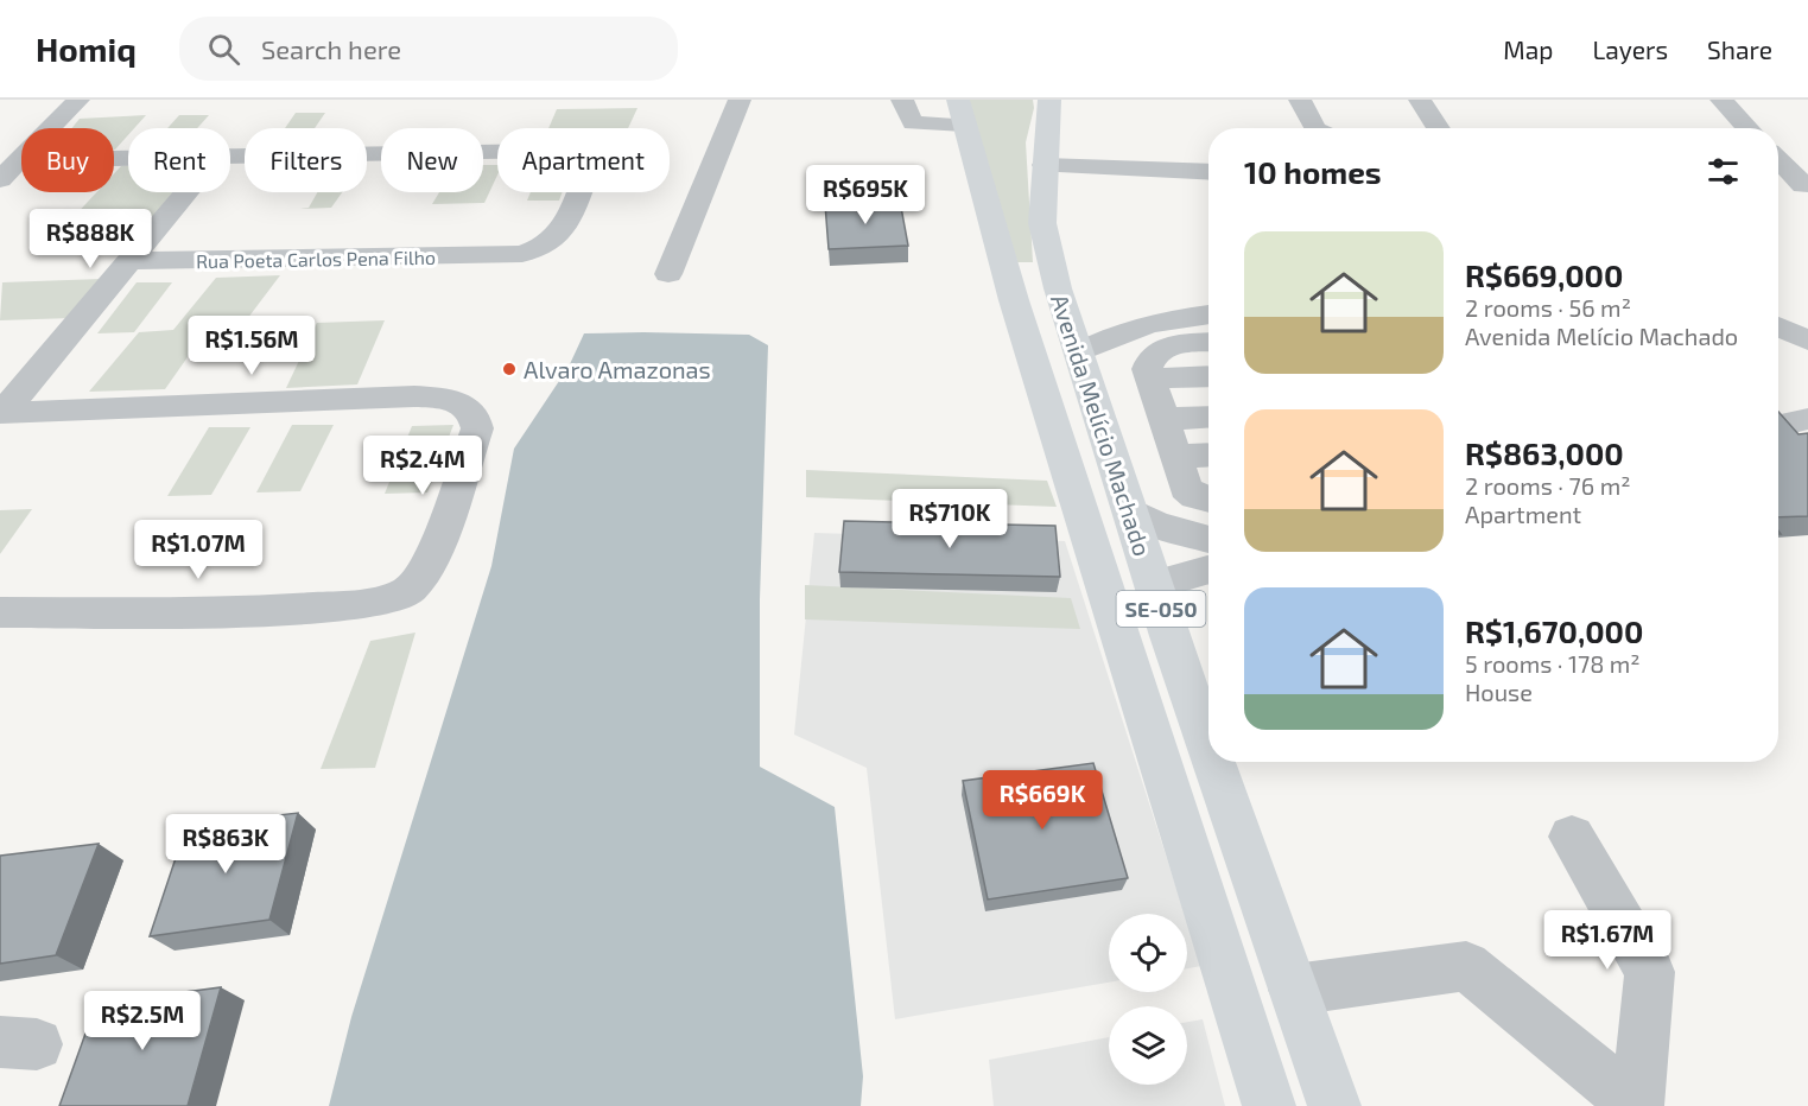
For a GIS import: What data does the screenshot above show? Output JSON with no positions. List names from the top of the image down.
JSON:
{
  "streets": {
    "main road": ["Avenida Melício Machado", "SE-050"],
    "street": ["Rua Poeta Carlos Pena Filho"]
  },
  "places": ["Alvaro Amazonas"],
  "page": {
    "header": "Homiq",
    "search": "Search here",
    "nav": ["Map", "Layers", "Share"],
    "chip": [
      "Buy",
      "Rent",
      "Filters",
      "New",
      "Apartment"
    ],
    "heading": "10 homes",
    "price": [
      "R$695K",
      "R$888K",
      "R$1.56M",
      "R$2.4M",
      "R$710K",
      "R$1.07M",
      "R$669K",
      "R$863K",
      "R$1.67M",
      "R$2.5M"
    ],
    "list": [
      {
        "name": "R$669,000",
        "note": "2 rooms · 56 m² · Avenida Melício Machado"
      },
      {
        "name": "R$863,000",
        "note": "2 rooms · 76 m² · Apartment"
      },
      {
        "name": "R$1,670,000",
        "note": "5 rooms · 178 m² · House"
      }
    ]
  }
}
